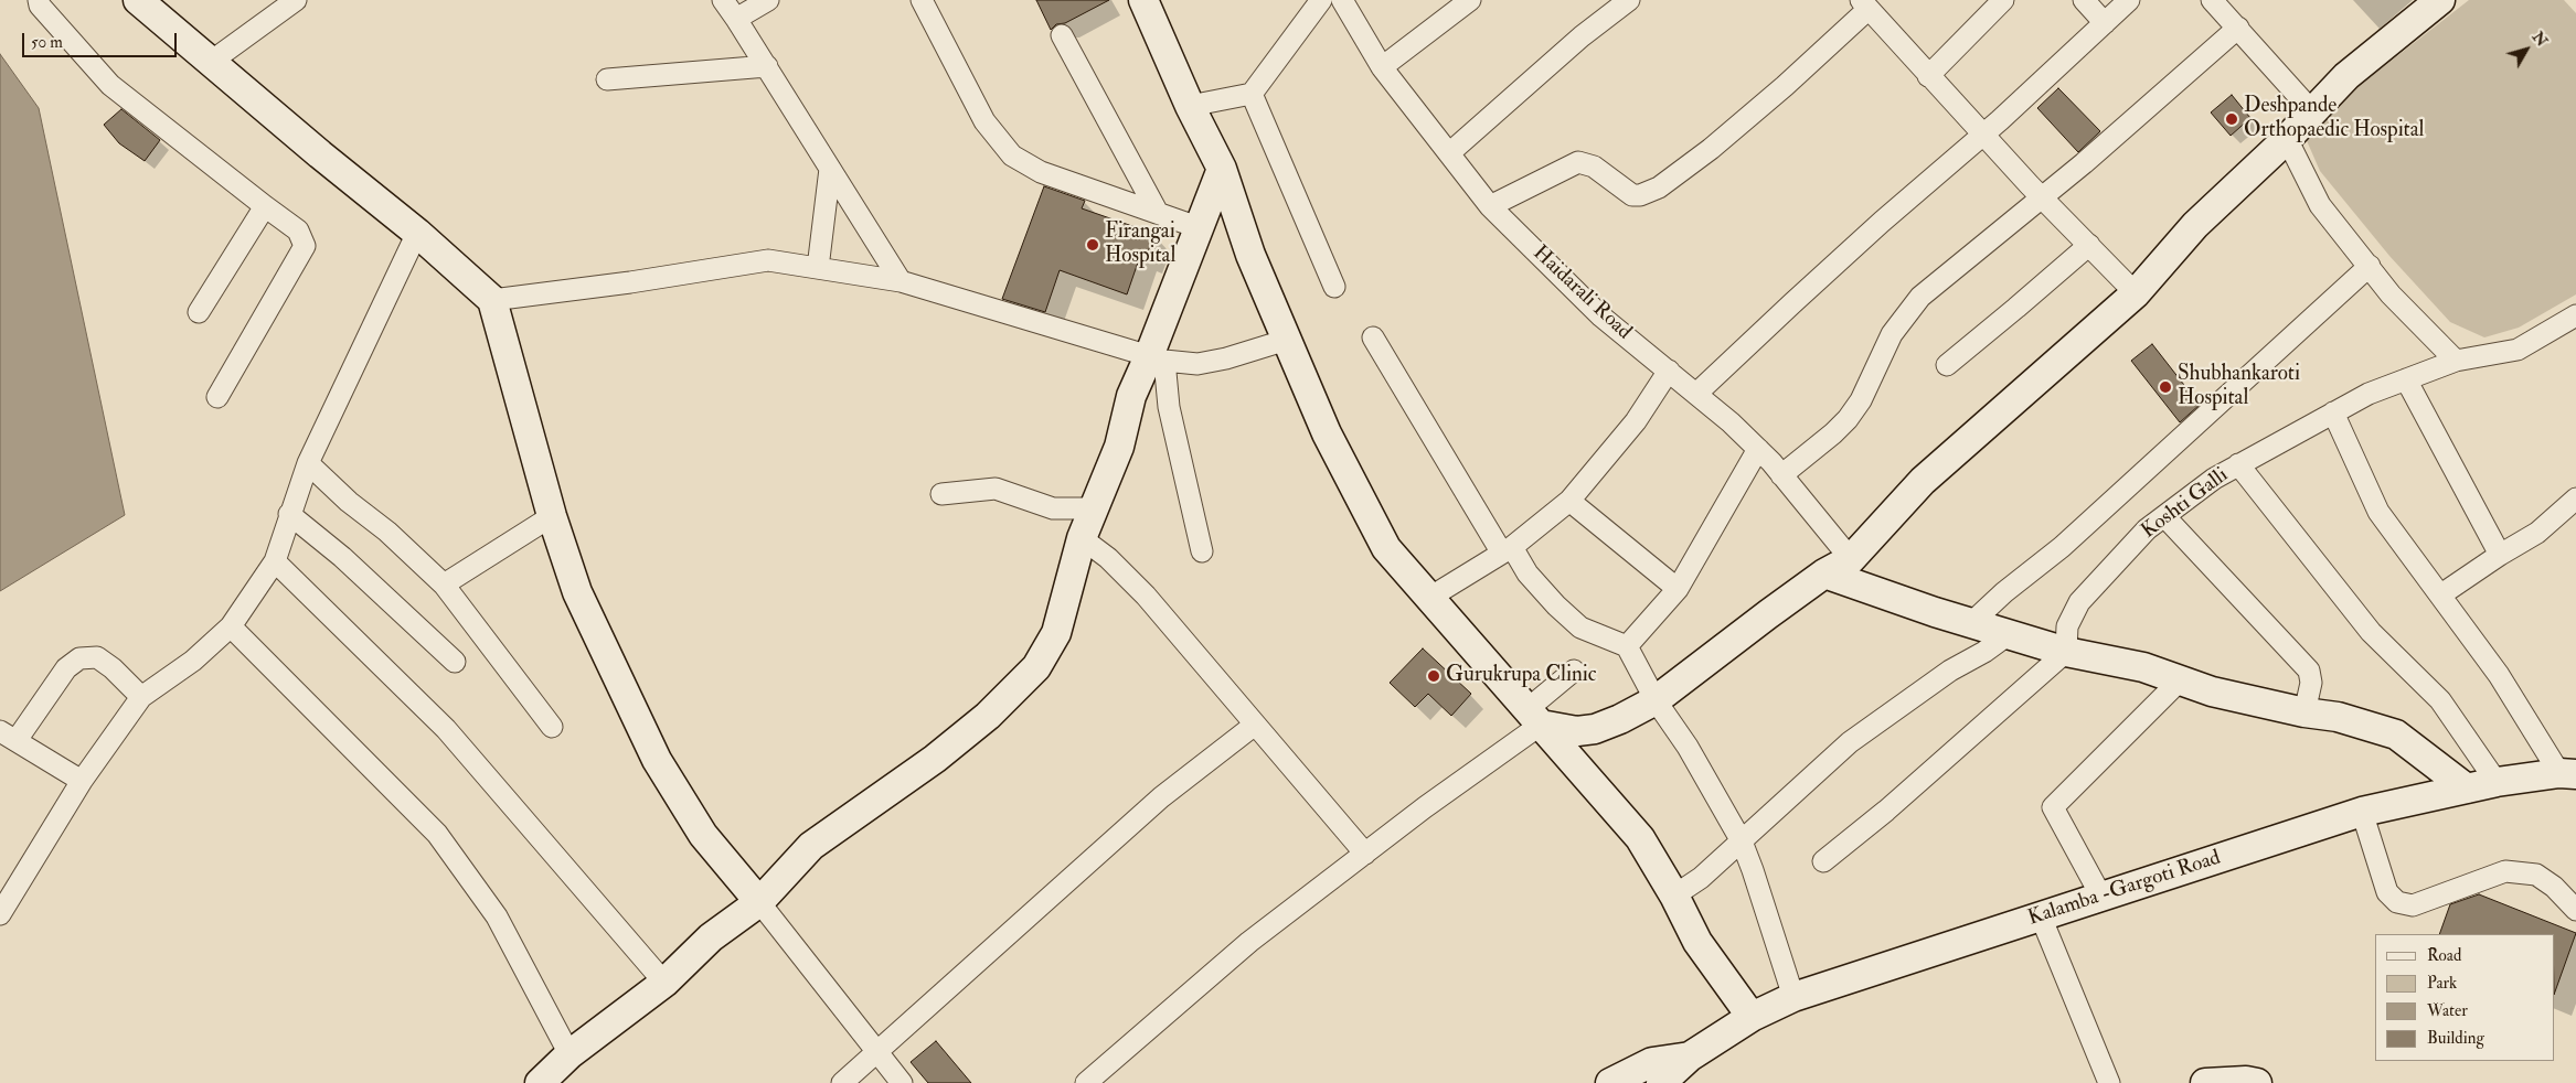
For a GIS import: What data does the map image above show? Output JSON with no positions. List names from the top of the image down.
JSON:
{
  "streets": {
    "street": ["Haidarali Road", "Koshti Galli", "Kalamba -Gargoti Road"]
  },
  "places": [
    "Deshpande Orthopaedic Hospital",
    "Firangai Hospital",
    "Shubhankaroti Hospital",
    "Gurukrupa Clinic"
  ],
  "legend": [
    "Road",
    "Park",
    "Water",
    "Building"
  ],
  "scale_bar": "50 m",
  "north": "top right"
}
